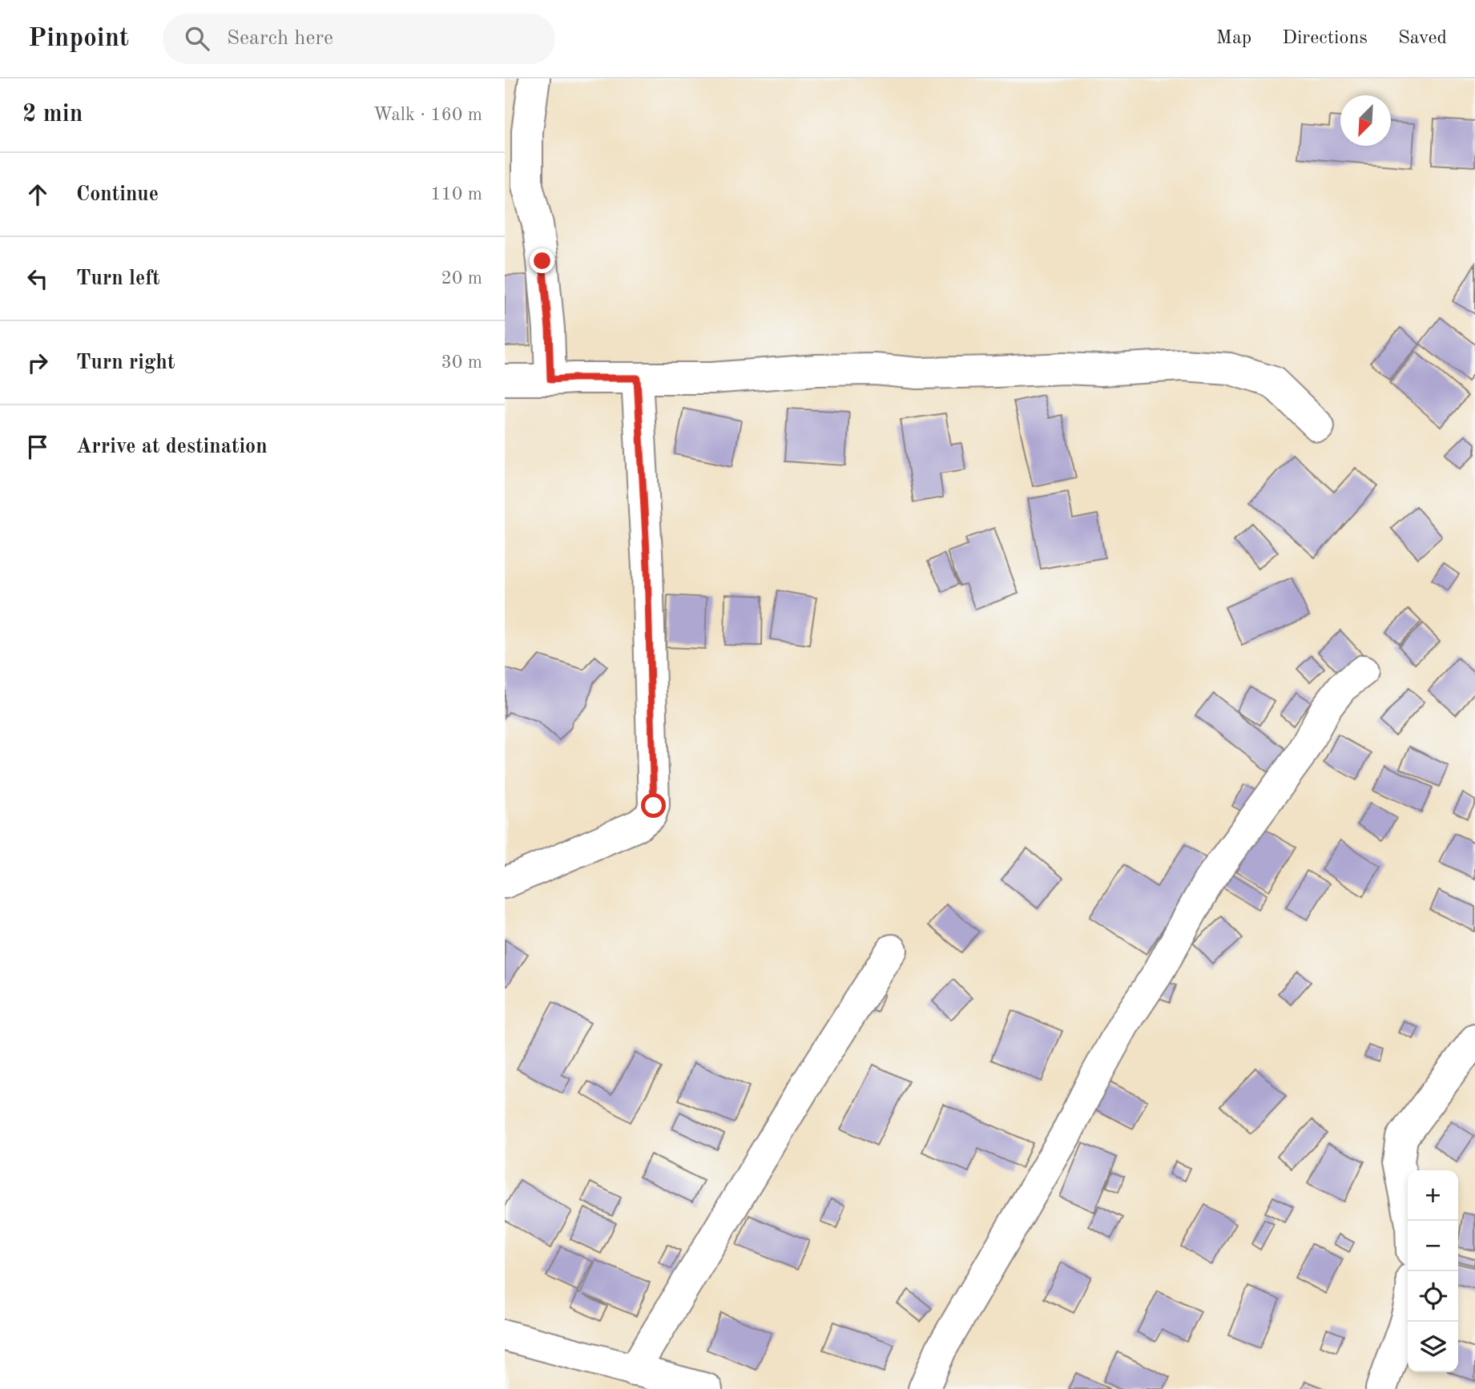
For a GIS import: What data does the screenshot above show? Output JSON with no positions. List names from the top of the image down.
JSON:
{
  "north": "bottom left",
  "page": {
    "header": "Pinpoint",
    "search": "Search here",
    "nav": ["Map", "Directions", "Saved"],
    "heading": ["2 min", "Walk · 160 m"],
    "list": [
      ["Continue", "110 m"],
      ["Turn left", "20 m"],
      ["Turn right", "30 m"],
      "Arrive at destination"
    ],
    "map_buttons": ["+", "−"]
  }
}
